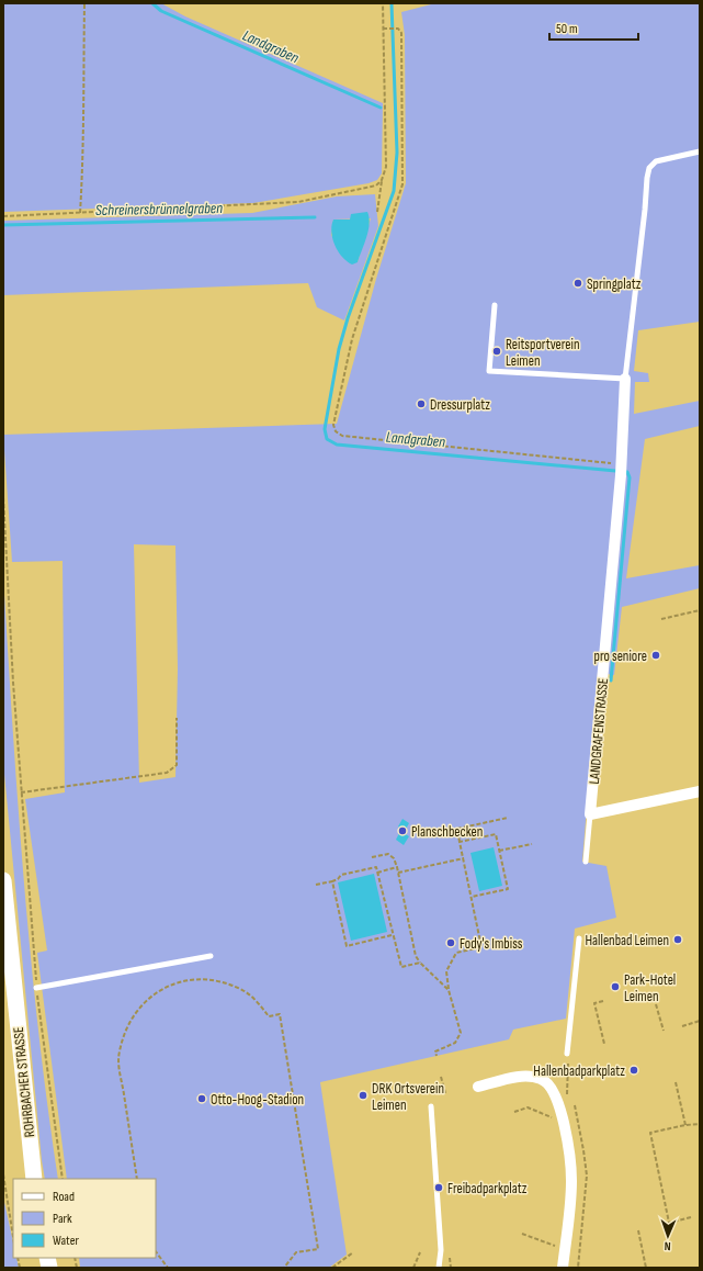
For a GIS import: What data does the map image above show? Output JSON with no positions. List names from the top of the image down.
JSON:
{
  "streets": {
    "main road": ["ROHRBACHER STRASSE"],
    "street": ["LANDGRAFENSTRASSE"]
  },
  "water": ["Landgraben", "Schreinersbrünnelgraben"],
  "places": [
    "Springplatz",
    "Reitsportverein Leimen",
    "Dressurplatz",
    "pro seniore",
    "Planschbecken",
    "Hallenbad Leimen",
    "Fody's Imbiss",
    "Park-Hotel Leimen",
    "Hallenbadparkplatz",
    "DRK Ortsverein Leimen",
    "Otto-Hoog-Stadion",
    "Freibadparkplatz"
  ],
  "legend": ["Road", "Park", "Water"],
  "scale_bar": "50 m",
  "north": "bottom"
}
